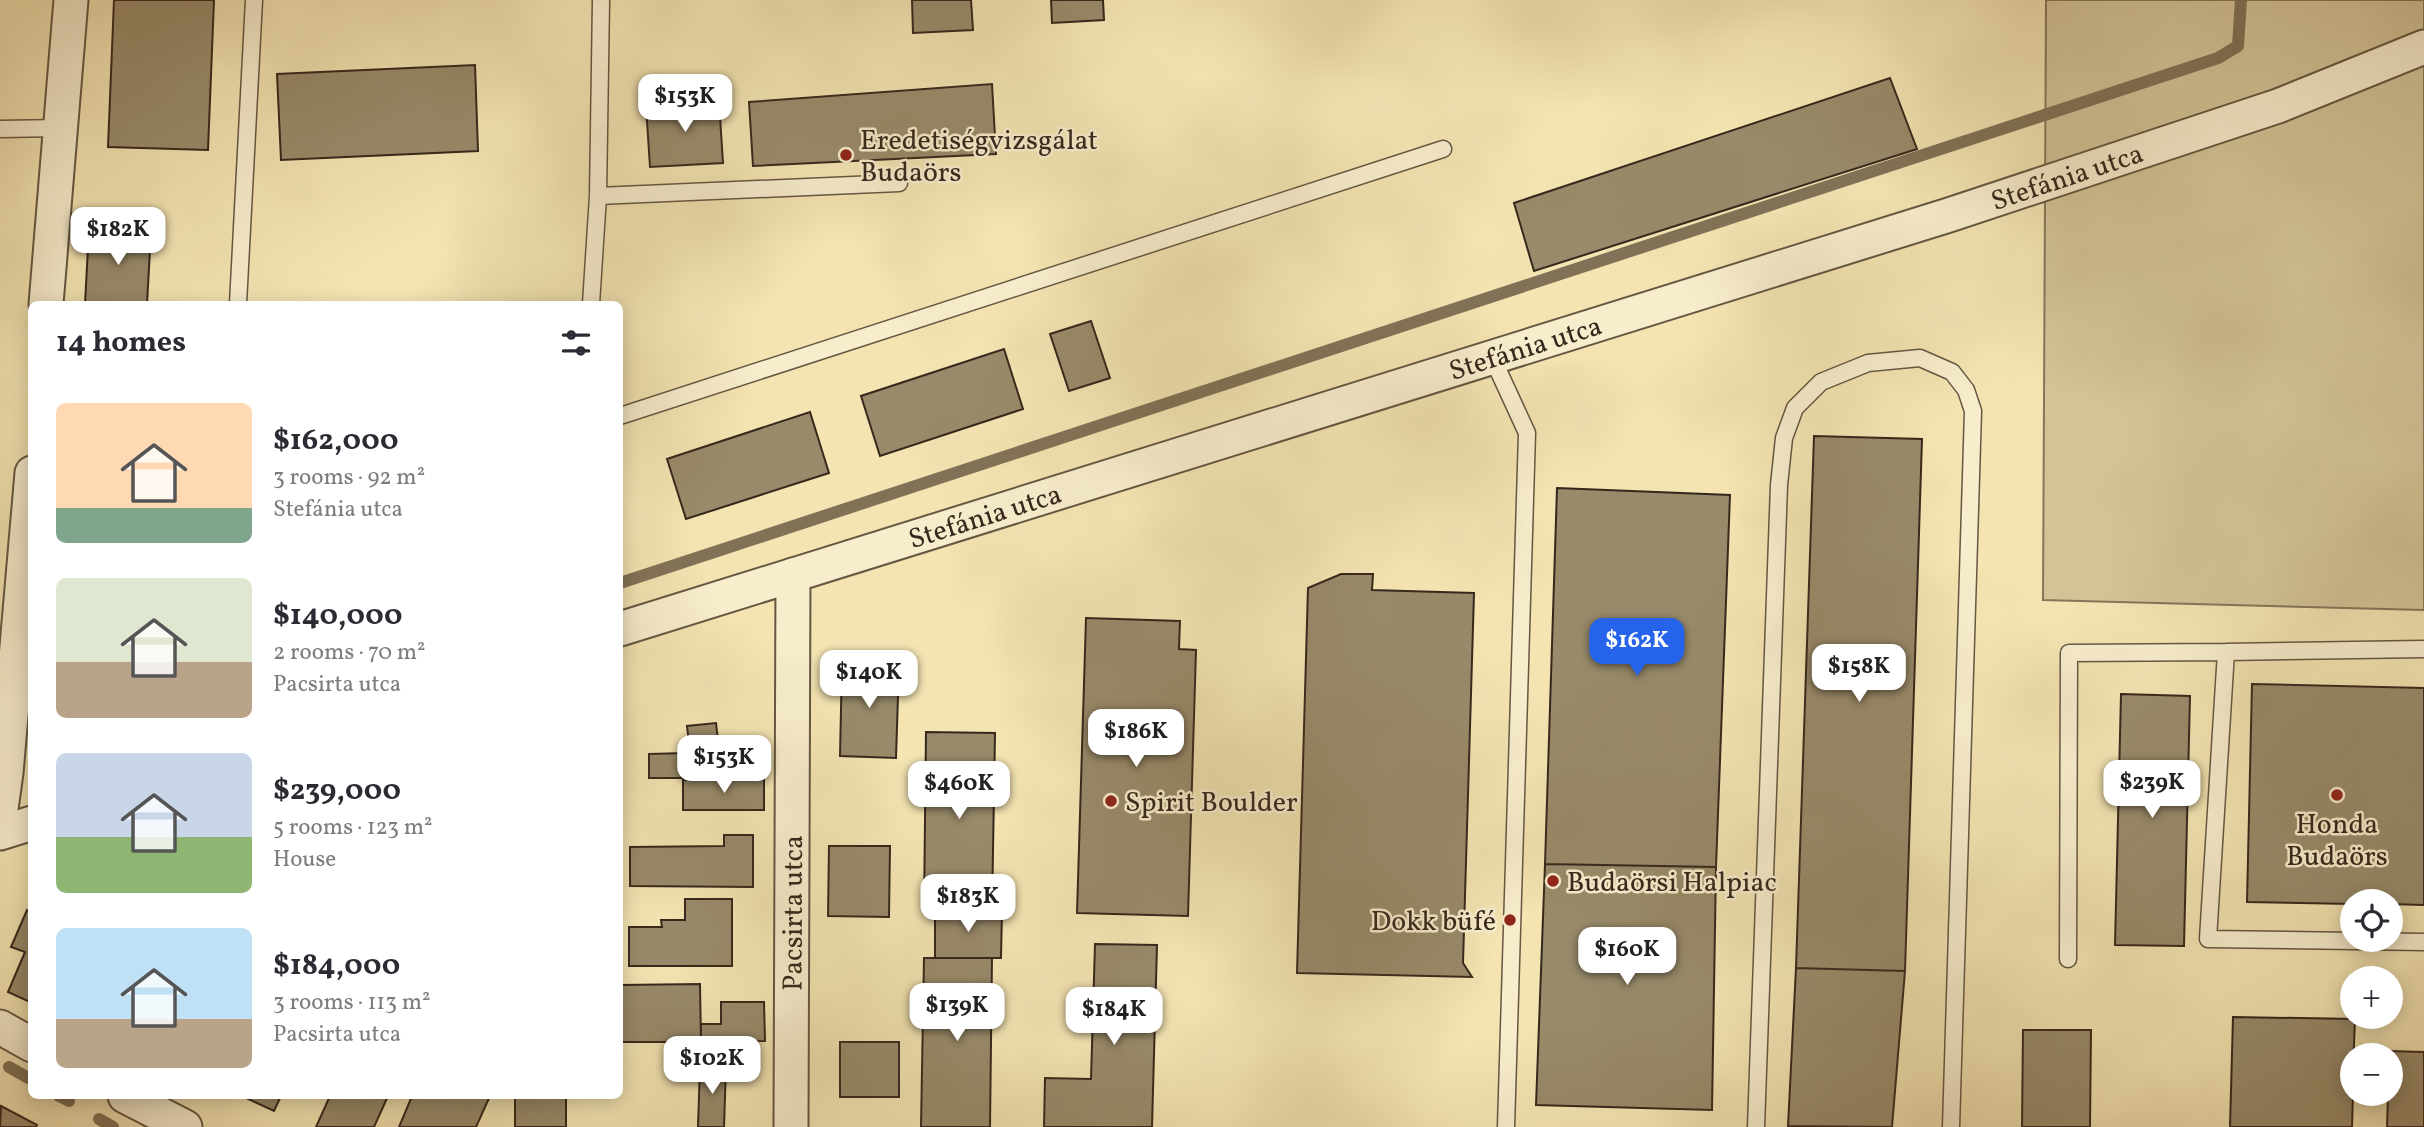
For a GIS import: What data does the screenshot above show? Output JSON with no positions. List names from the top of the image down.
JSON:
{
  "streets": {
    "street": ["Stefánia utca", "Pacsirta utca"]
  },
  "crossings": [
    ["Stefánia utca", "Pacsirta utca"]
  ],
  "places": [
    "Eredetiségvizsgálat Budaörs",
    "Honda Budaörs",
    "Spirit Boulder",
    "Budaörsi Halpiac",
    "Dokk büfé"
  ],
  "page": {
    "price": [
      "$153K",
      "$182K",
      "$162K",
      "$158K",
      "$140K",
      "$186K",
      "$153K",
      "$239K",
      "$460K",
      "$183K",
      "$160K",
      "$139K",
      "$184K",
      "$102K"
    ],
    "heading": "14 homes",
    "list": [
      {
        "name": "$162,000",
        "note": "3 rooms · 92 m² · Stefánia utca"
      },
      {
        "name": "$140,000",
        "note": "2 rooms · 70 m² · Pacsirta utca"
      },
      {
        "name": "$239,000",
        "note": "5 rooms · 123 m² · House"
      },
      {
        "name": "$184,000",
        "note": "3 rooms · 113 m² · Pacsirta utca"
      }
    ],
    "map_buttons": ["+", "−"]
  }
}
